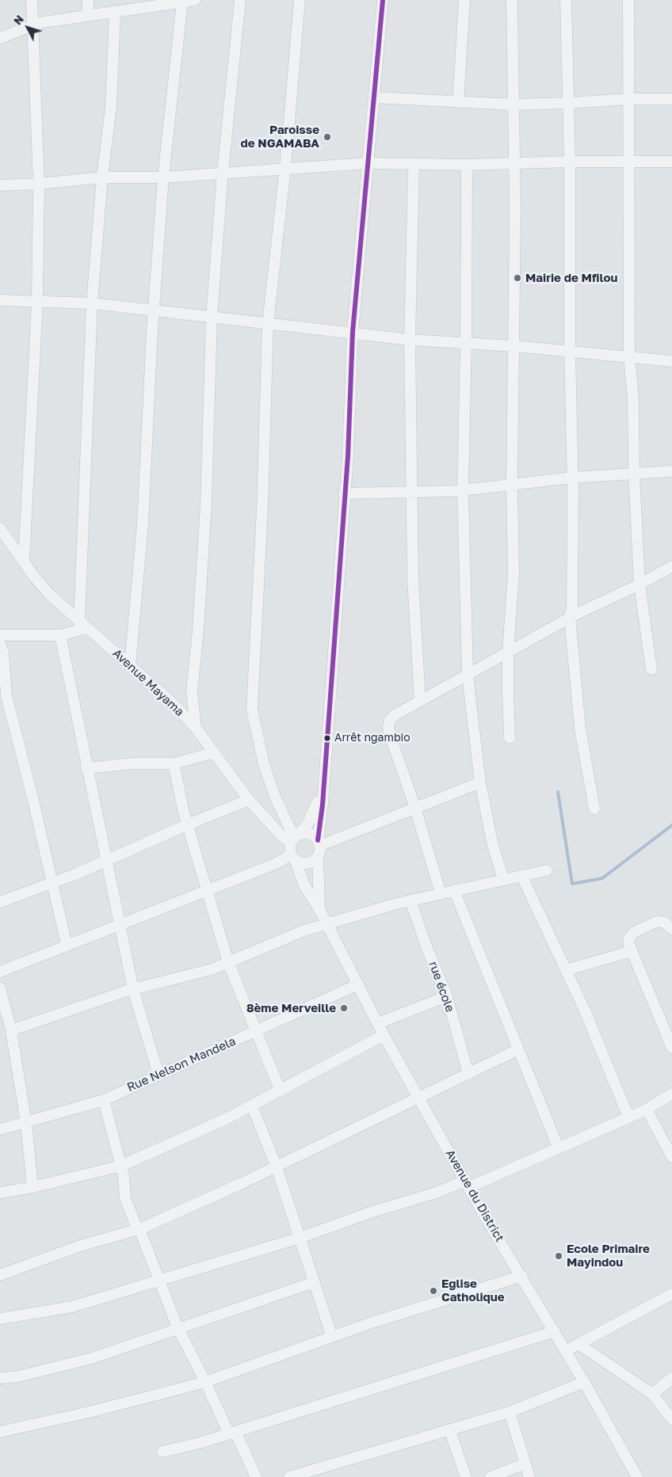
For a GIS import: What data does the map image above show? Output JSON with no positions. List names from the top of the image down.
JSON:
{
  "streets": {
    "street": [
      "Avenue Mayama",
      "rue école",
      "Rue Nelson Mandela",
      "Avenue du District"
    ]
  },
  "crossings": [
    ["Avenue Mayama", "Avenue du District"],
    ["Rue Nelson Mandela", "Avenue du District"]
  ],
  "places": [
    "Paroisse de NGAMABA",
    "Mairie de Mfilou",
    "Arrêt ngambio",
    "8ème Merveille",
    "Ecole Primaire Mayindou",
    "Eglise Catholique"
  ],
  "north": "top left"
}
